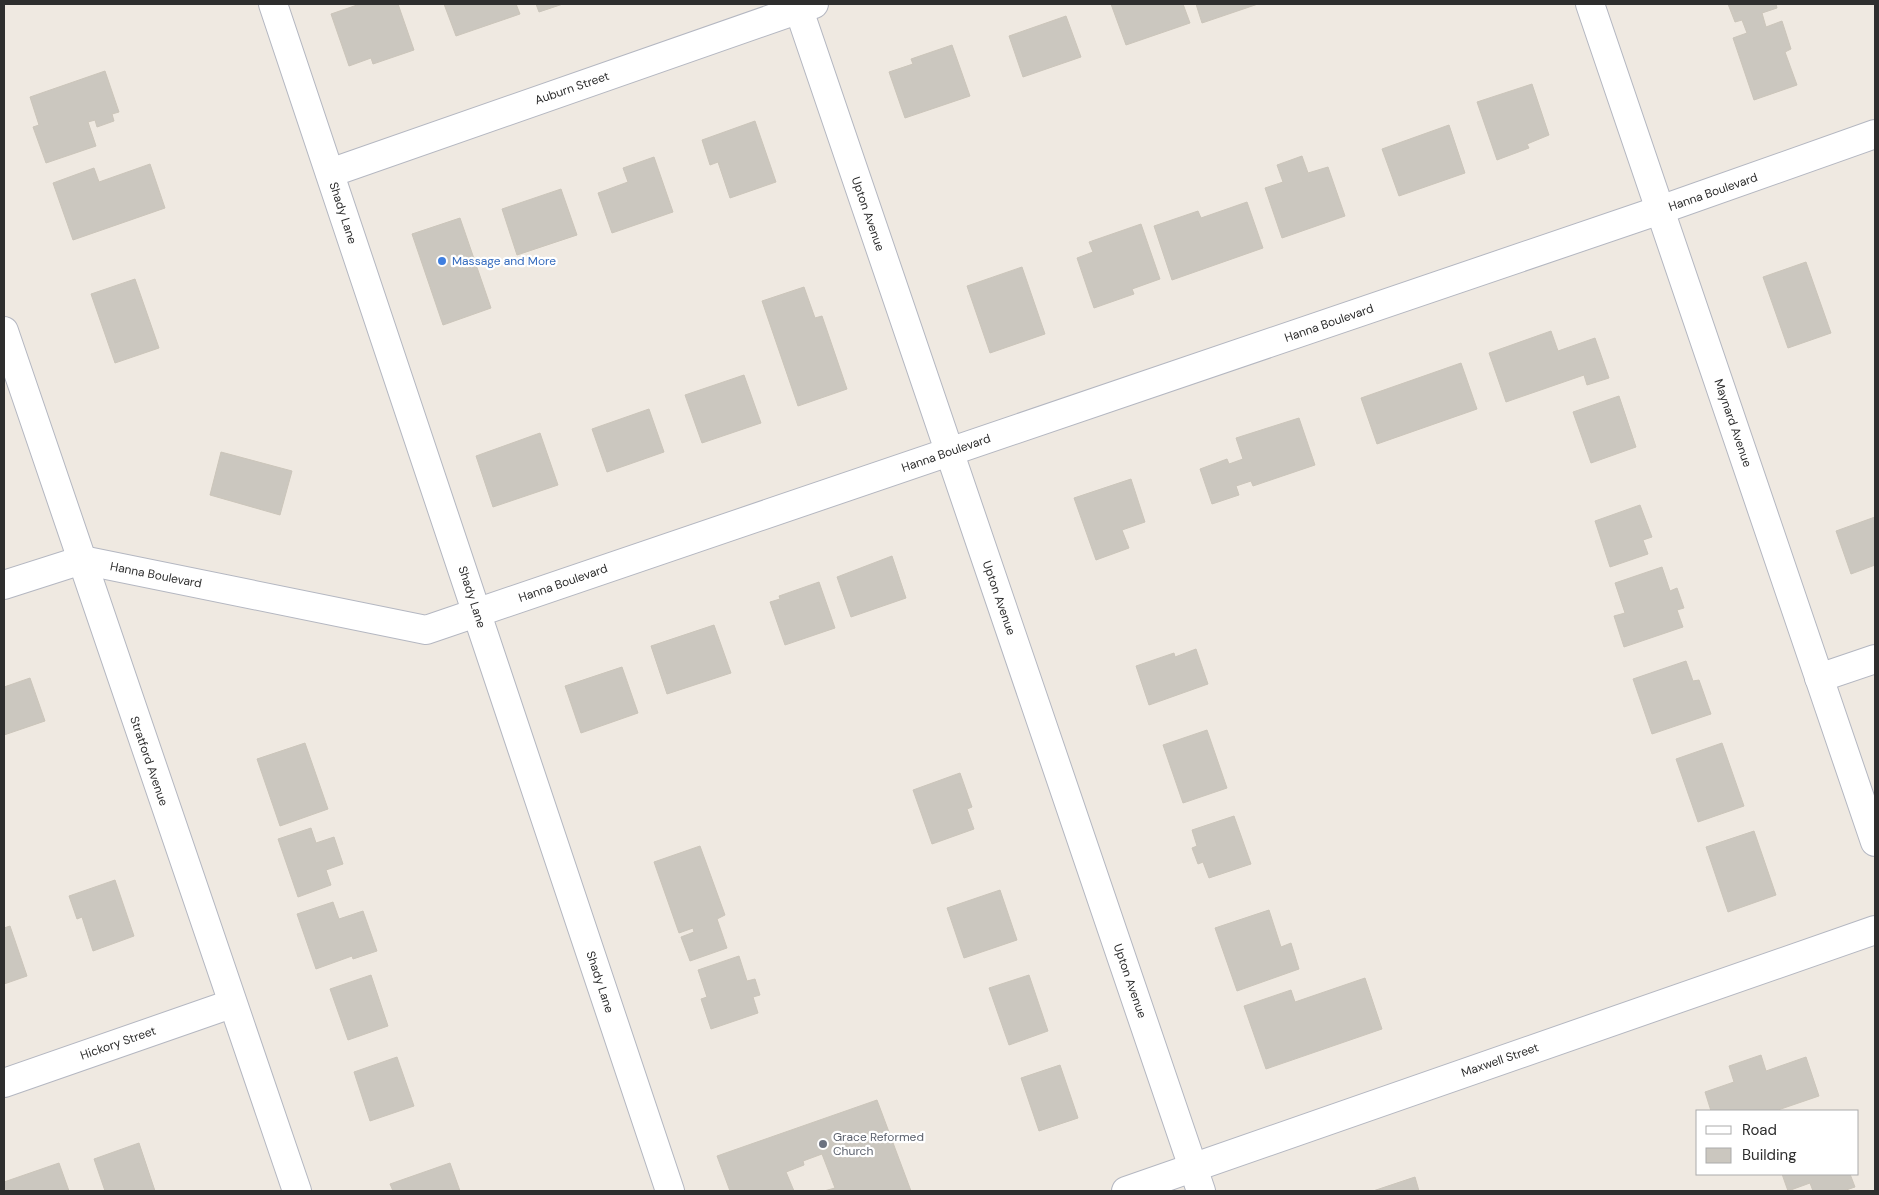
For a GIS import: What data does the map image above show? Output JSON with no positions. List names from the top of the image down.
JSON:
{
  "streets": {
    "street": [
      "Auburn Street",
      "Hanna Boulevard",
      "Shady Lane",
      "Upton Avenue",
      "Maynard Avenue",
      "Stratford Avenue",
      "Hickory Street",
      "Maxwell Street"
    ]
  },
  "crossings": [
    ["Auburn Street", "Shady Lane"],
    ["Auburn Street", "Upton Avenue"],
    ["Hanna Boulevard", "Shady Lane"],
    ["Hanna Boulevard", "Upton Avenue"],
    ["Hanna Boulevard", "Maynard Avenue"],
    ["Hanna Boulevard", "Stratford Avenue"],
    ["Upton Avenue", "Maxwell Street"],
    ["Stratford Avenue", "Hickory Street"]
  ],
  "places": ["Massage and More", "Grace Reformed Church"],
  "legend": ["Road", "Building"]
}
